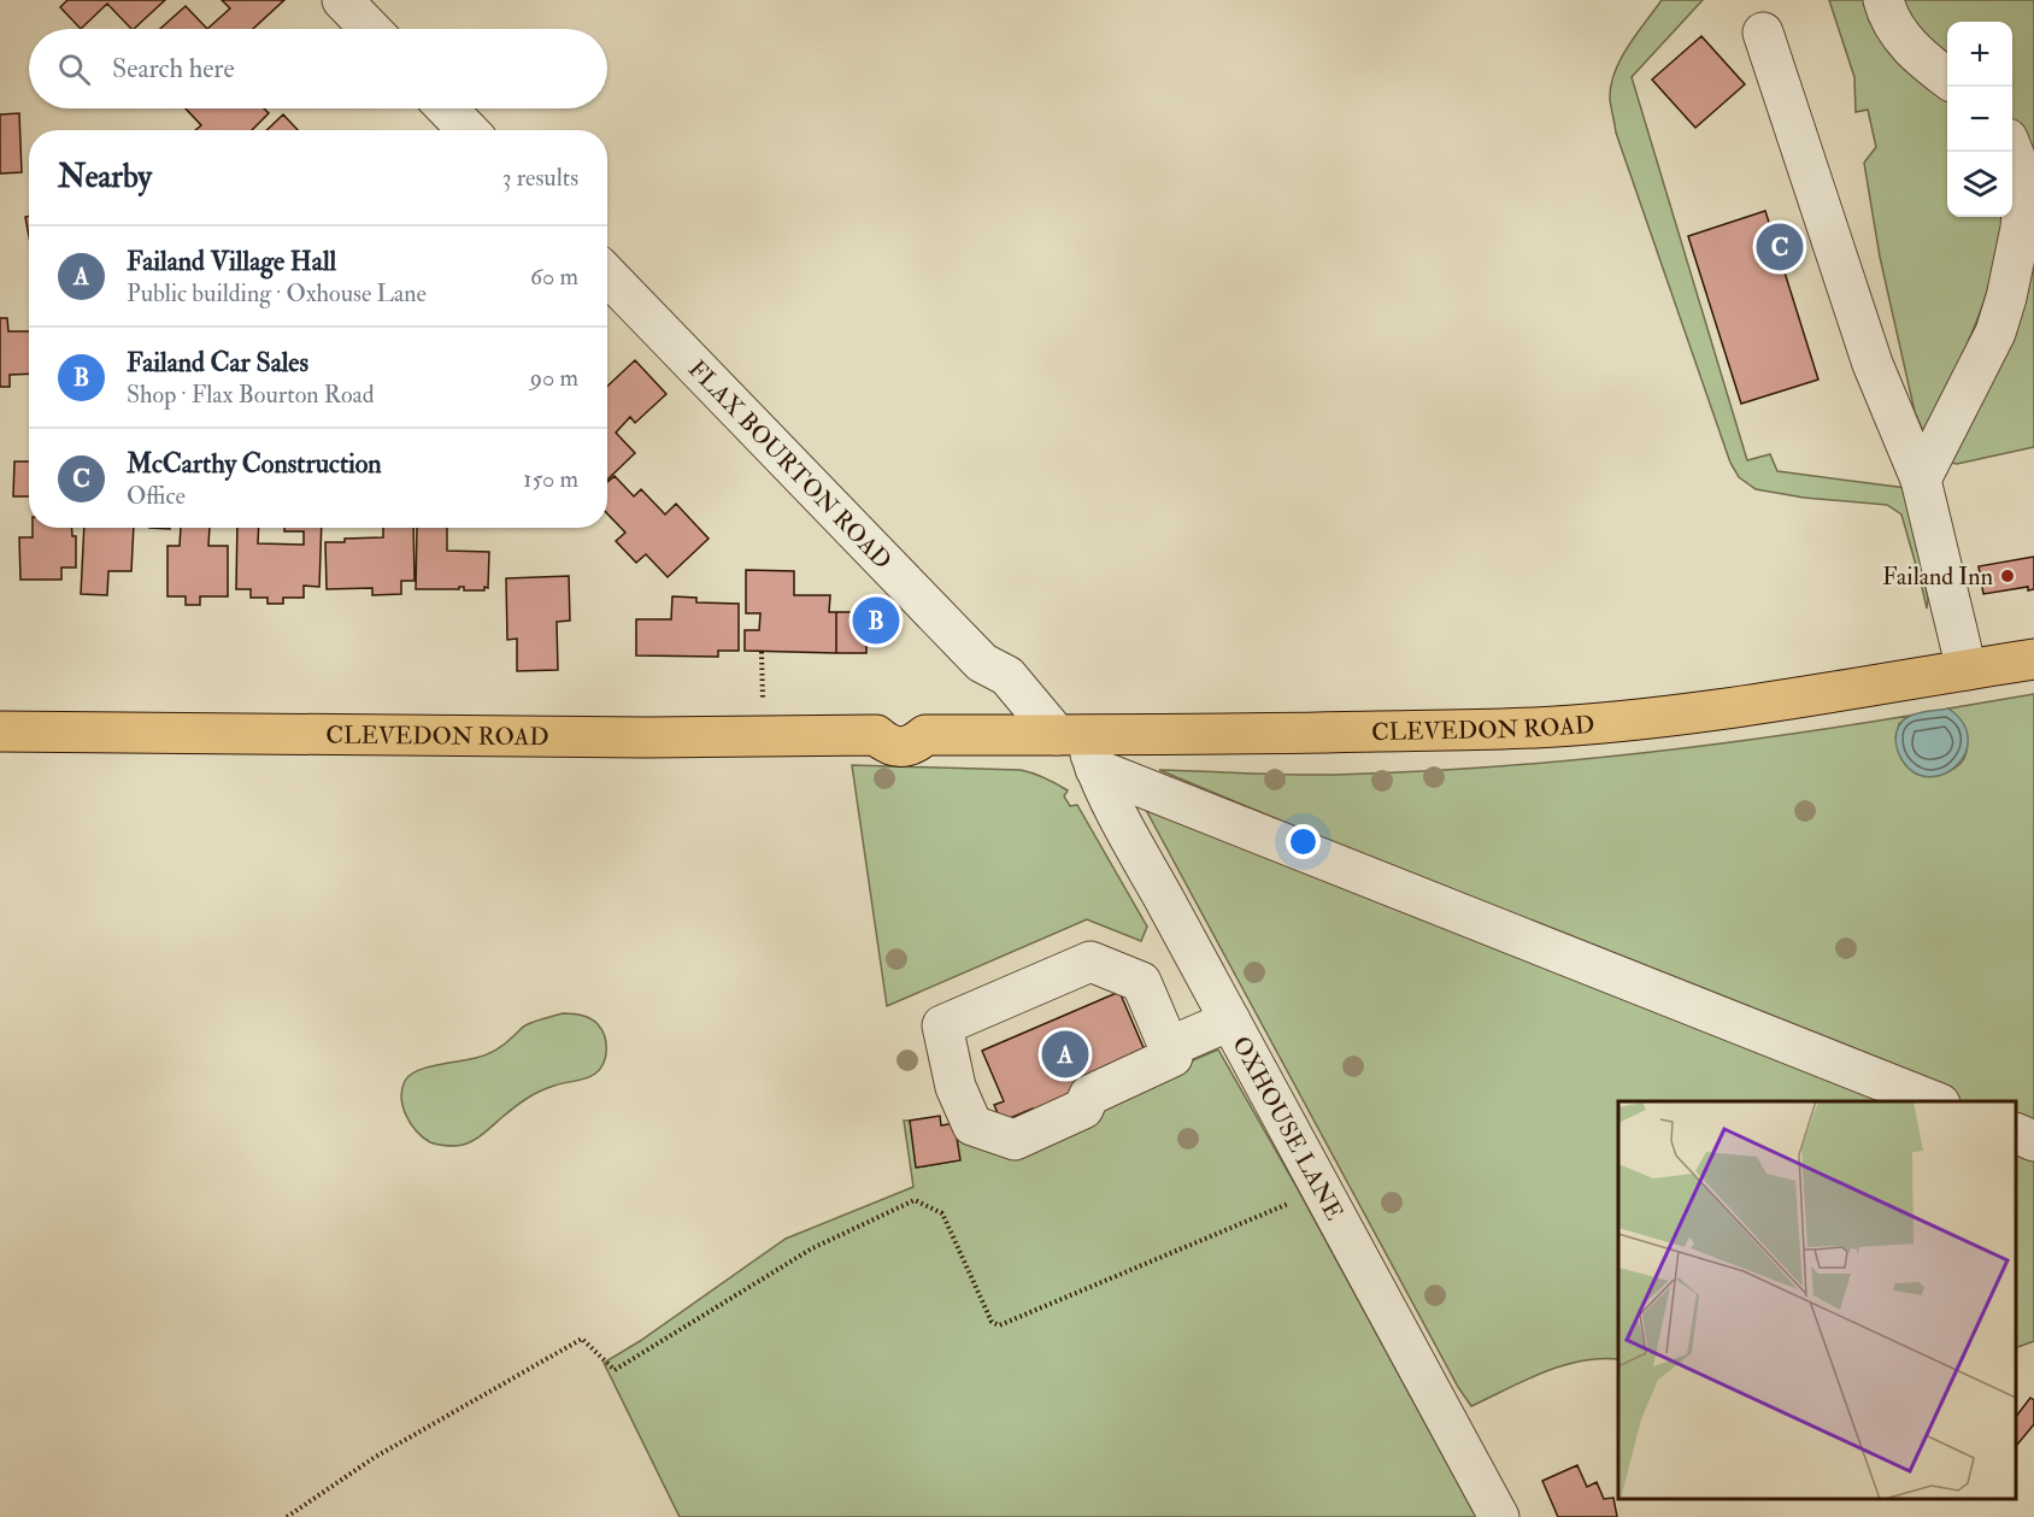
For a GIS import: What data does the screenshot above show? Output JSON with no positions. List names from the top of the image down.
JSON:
{
  "streets": {
    "main road": ["CLEVEDON ROAD"],
    "street": ["FLAX BOURTON ROAD", "OXHOUSE LANE"]
  },
  "crossings": [
    ["FLAX BOURTON ROAD", "CLEVEDON ROAD"],
    ["FLAX BOURTON ROAD", "OXHOUSE LANE"],
    ["CLEVEDON ROAD", "OXHOUSE LANE"]
  ],
  "places": ["Failand Inn"],
  "page": {
    "map_buttons": ["+", "−"],
    "search": "Search here",
    "heading": ["Nearby", "3 results"],
    "pins": ["C", "B", "A"],
    "list": [
      {
        "mark": "A",
        "name": "Failand Village Hall",
        "note": "Public building · Oxhouse Lane",
        "value": "60 m"
      },
      {
        "mark": "B",
        "name": "Failand Car Sales",
        "note": "Shop · Flax Bourton Road",
        "value": "90 m"
      },
      {
        "mark": "C",
        "name": "McCarthy Construction",
        "note": "Office",
        "value": "150 m"
      }
    ]
  }
}
